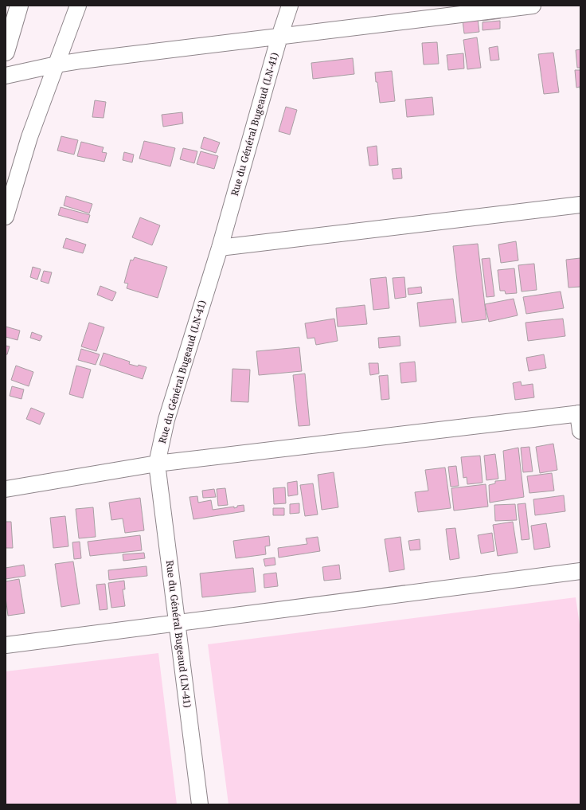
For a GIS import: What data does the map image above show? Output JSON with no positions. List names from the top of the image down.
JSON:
{
  "streets": {
    "street": ["Rue du Général Bugeaud (LN-41)"]
  }
}
